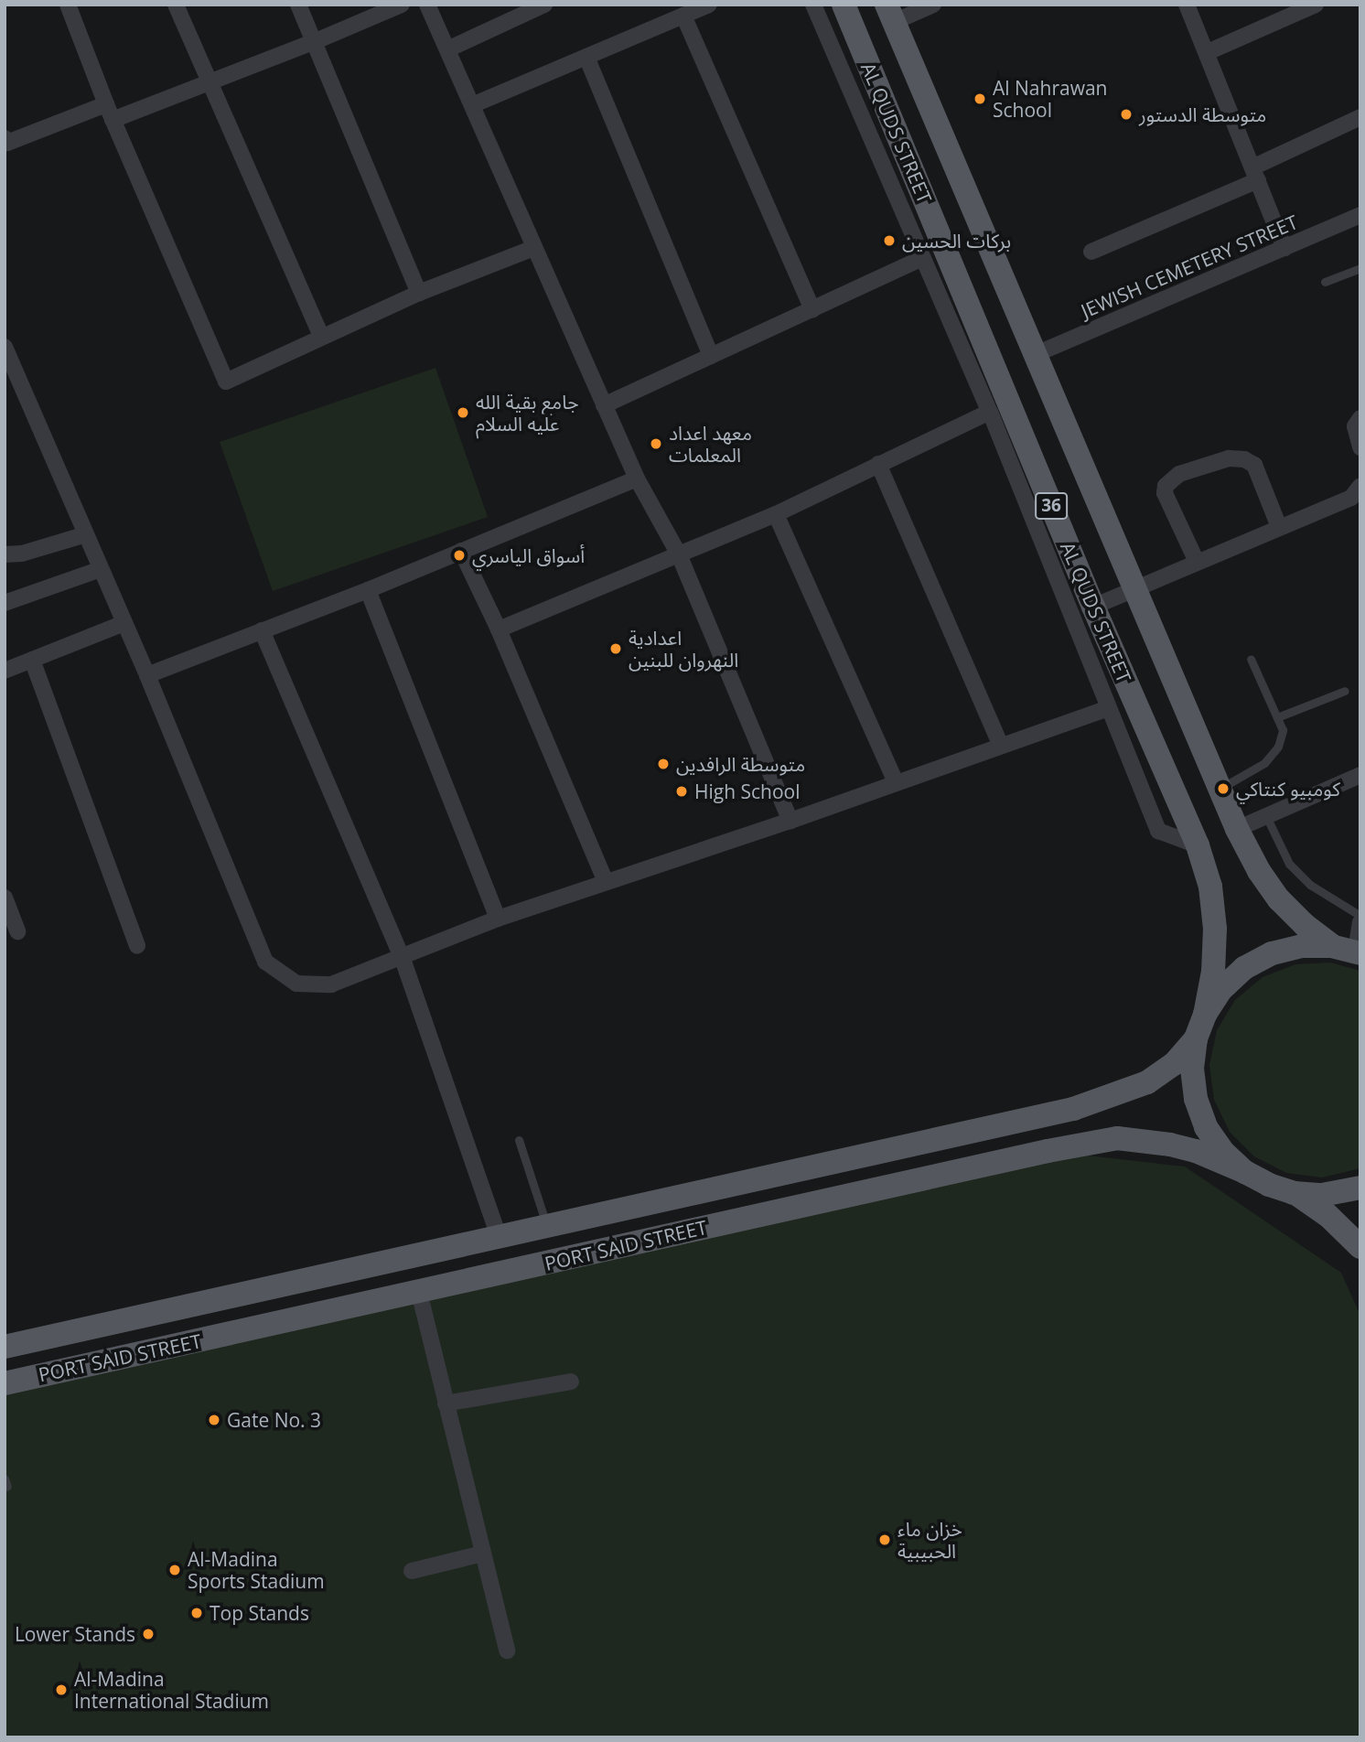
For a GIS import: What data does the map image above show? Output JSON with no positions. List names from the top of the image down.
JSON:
{
  "streets": {
    "main road": ["AL QUDS STREET", "36", "PORT SAID STREET"],
    "street": ["JEWISH CEMETERY STREET"]
  },
  "crossings": [
    ["AL QUDS STREET", "JEWISH CEMETERY STREET"]
  ],
  "places": [
    "Al Nahrawan School",
    "متوسطة الدستور",
    "بركات الحسين",
    "جامع بقية الله عليه السلام",
    "معهد اعداد المعلمات",
    "أسواق الياسري",
    "اعدادية النهروان للبنين",
    "متوسطة الرافدين",
    "كومبيو كنتاكي",
    "High School",
    "Gate No. 3",
    "خزان ماء الحبيبية",
    "Al-Madina Sports Stadium",
    "Top Stands",
    "Lower Stands",
    "Al-Madina International Stadium"
  ]
}
